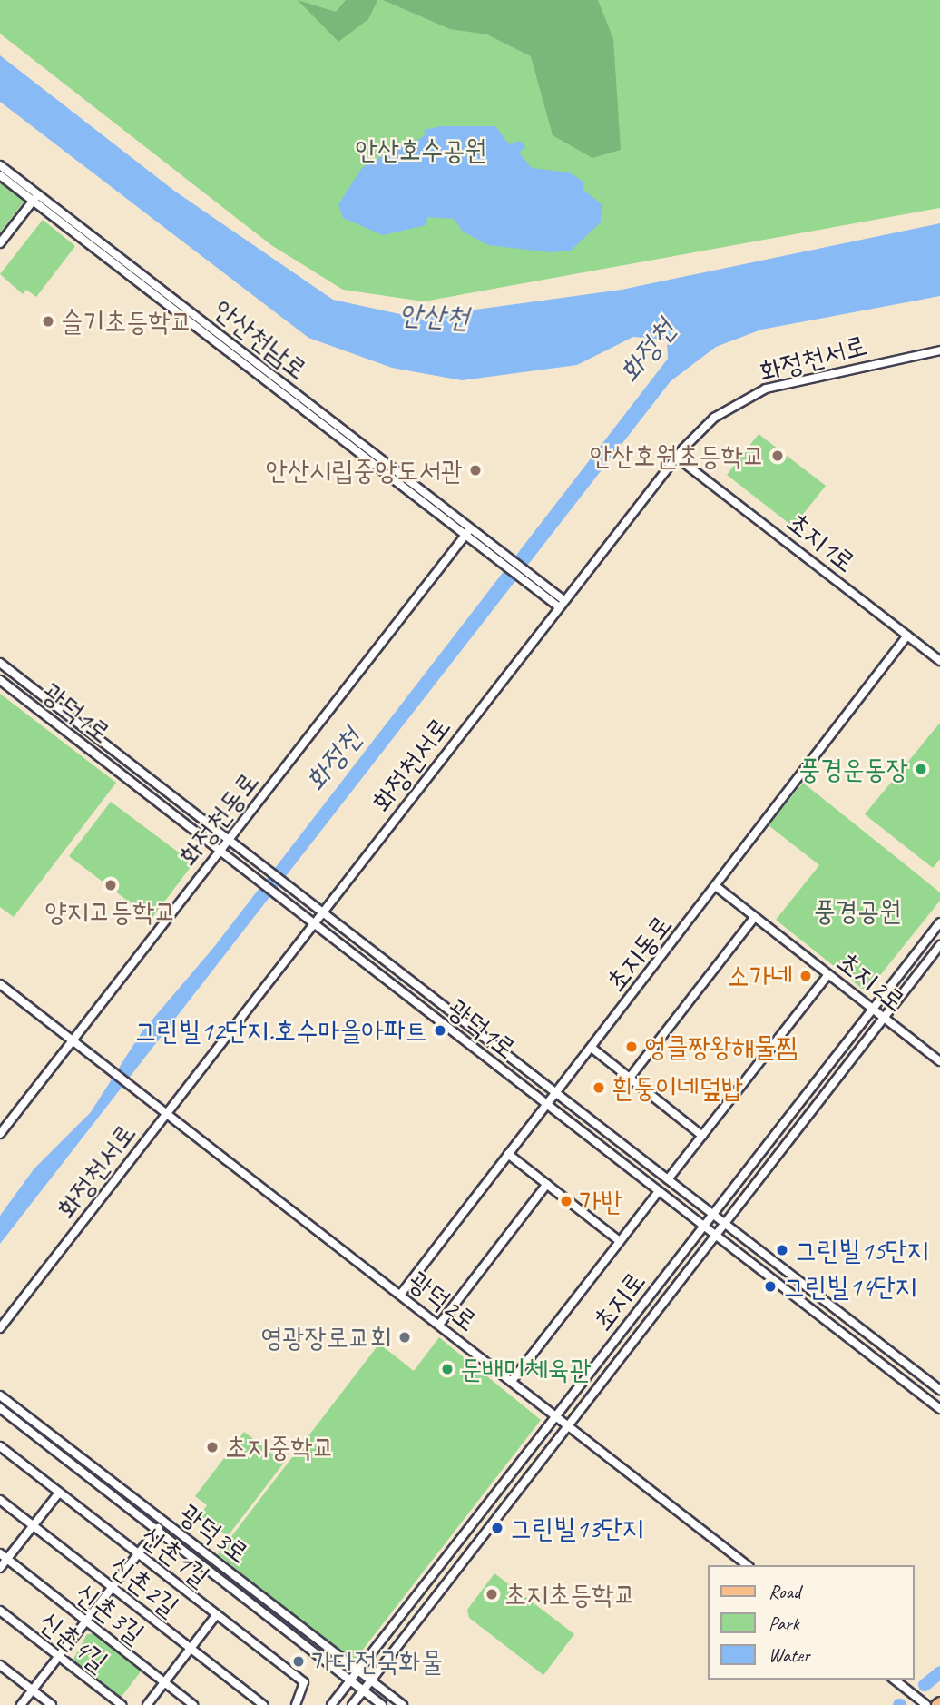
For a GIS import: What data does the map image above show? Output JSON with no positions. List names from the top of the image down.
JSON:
{
  "streets": {
    "street": [
      "안산천남로",
      "화정천서로",
      "초지1로",
      "광덕1로",
      "화정천동로",
      "초지동로",
      "초지2로",
      "광덕2로",
      "초지로",
      "광덕3로",
      "신촌1길",
      "신촌2길",
      "신촌3길",
      "신촌4길"
    ]
  },
  "crossings": [
    ["안산천남로", "화정천동로"],
    ["화정천서로", "초지1로"],
    ["화정천서로", "광덕1로"],
    ["화정천서로", "광덕2로"],
    ["초지1로", "초지동로"],
    ["광덕1로", "화정천동로"],
    ["광덕1로", "초지동로"],
    ["광덕1로", "초지로"],
    ["화정천동로", "광덕2로"],
    ["초지동로", "초지2로"],
    ["초지동로", "광덕2로"],
    ["초지2로", "초지로"],
    ["광덕2로", "초지로"],
    ["초지로", "광덕3로"]
  ],
  "water": ["안산천", "화정천"],
  "parks": ["안산호수공원", "풍경공원"],
  "places": [
    "슬기초등학교",
    "안산호원초등학교",
    "안산시립중앙도서관",
    "풍경운동장",
    "양지고등학교",
    "소가네",
    "그린빌12단지.호수마을아파트",
    "엉클짱왕해물찜",
    "흰둥이네덮밥",
    "가반",
    "그린빌15단지",
    "그린빌14단지",
    "영광장로교회",
    "둔배미체육관",
    "초지중학교",
    "그린빌13단지",
    "초지초등학교",
    "가다전국화물"
  ],
  "legend": ["Road", "Park", "Water"]
}
